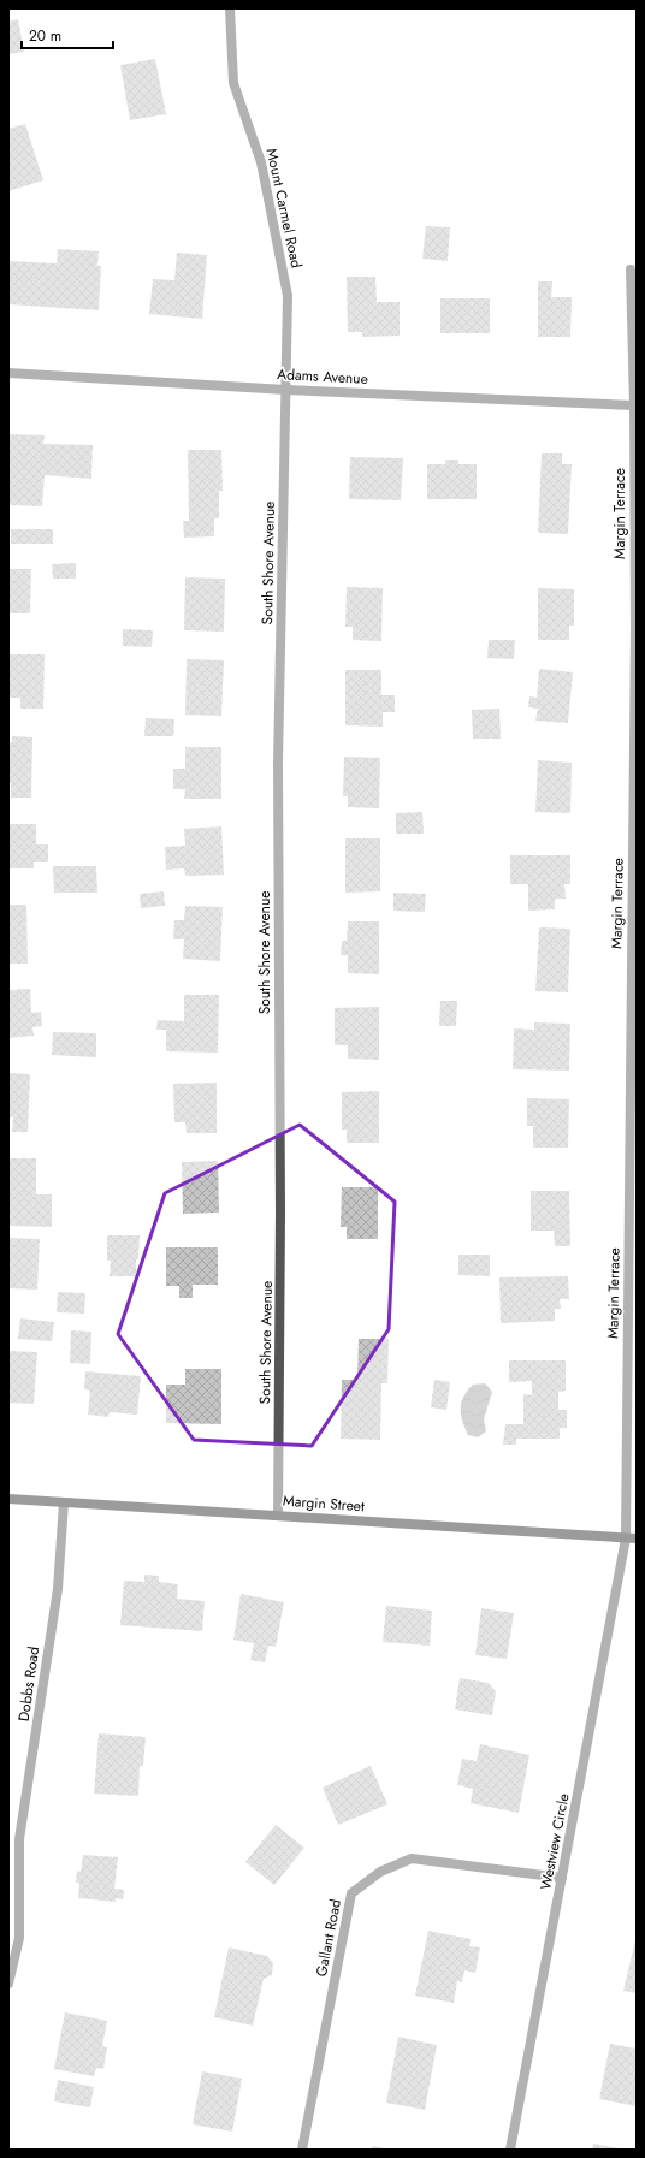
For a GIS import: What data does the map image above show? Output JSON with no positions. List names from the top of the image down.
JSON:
{
  "streets": {
    "main road": ["Margin Street"],
    "street": [
      "Mount Carmel Road",
      "Adams Avenue",
      "Margin Terrace",
      "South Shore Avenue",
      "Dobbs Road",
      "Westview Circle",
      "Gallant Road"
    ]
  },
  "crossings": [
    ["Mount Carmel Road", "Adams Avenue"],
    ["Mount Carmel Road", "South Shore Avenue"],
    ["Adams Avenue", "Margin Terrace"],
    ["Adams Avenue", "South Shore Avenue"],
    ["Margin Terrace", "Margin Street"],
    ["Margin Terrace", "Westview Circle"],
    ["South Shore Avenue", "Margin Street"],
    ["Margin Street", "Dobbs Road"],
    ["Margin Street", "Westview Circle"],
    ["Westview Circle", "Gallant Road"]
  ],
  "scale_bar": "20 m"
}
